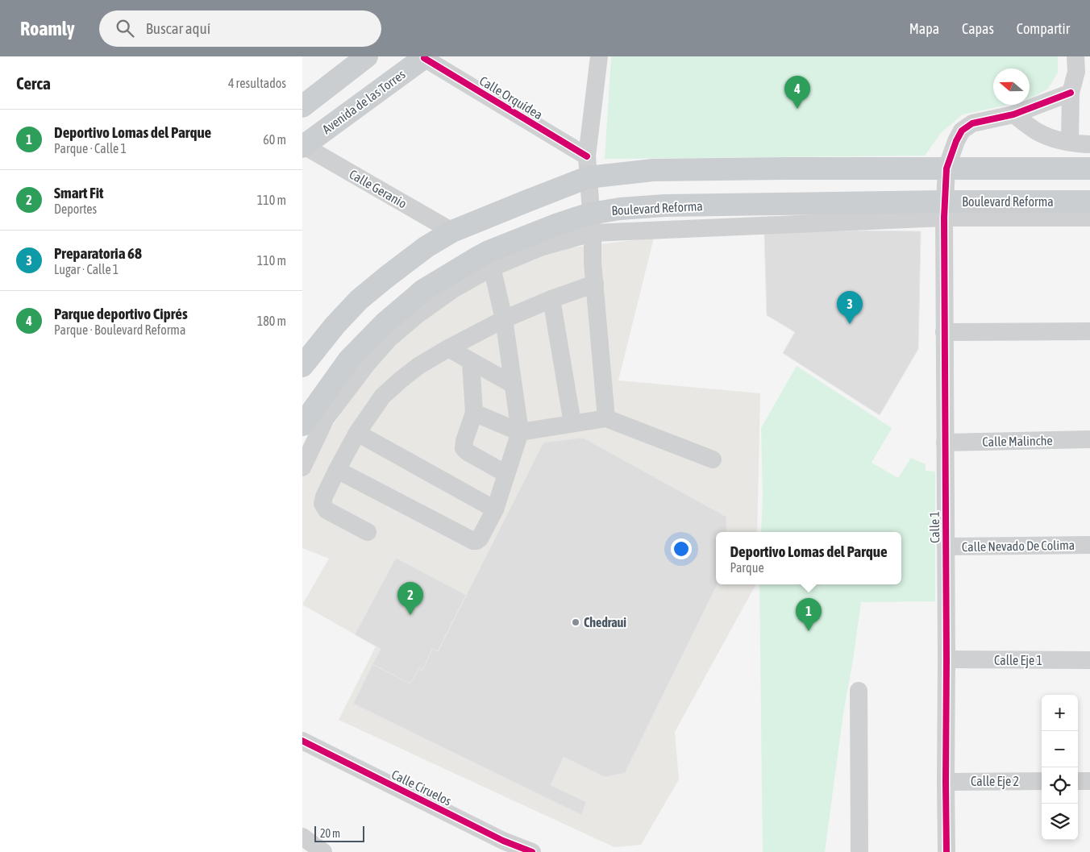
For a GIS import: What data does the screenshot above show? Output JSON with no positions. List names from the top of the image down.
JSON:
{
  "streets": {
    "main road": ["Avenida de las Torres", "Boulevard Reforma"],
    "street": [
      "Calle Orquídea",
      "Calle Geranio",
      "Calle Malinche",
      "Calle 1",
      "Calle Nevado De Colima",
      "Calle Eje 1",
      "Calle Eje 2",
      "Calle Ciruelos"
    ]
  },
  "crossings": [
    ["Calle Orquídea", "Avenida de las Torres"],
    ["Avenida de las Torres", "Calle Geranio"],
    ["Boulevard Reforma", "Calle 1"],
    ["Calle Malinche", "Calle 1"],
    ["Calle 1", "Calle Nevado De Colima"],
    ["Calle 1", "Calle Eje 1"],
    ["Calle 1", "Calle Eje 2"]
  ],
  "places": ["Chedraui"],
  "scale_bar": "20 m",
  "north": "left",
  "page": {
    "header": "Roamly",
    "search": "Buscar aquí",
    "nav": ["Mapa", "Capas", "Compartir"],
    "heading": ["Cerca", "4 resultados"],
    "pins": [
      "4",
      "3",
      "2",
      "1"
    ],
    "list": [
      {
        "mark": "1",
        "name": "Deportivo Lomas del Parque",
        "note": "Parque · Calle 1",
        "value": "60 m"
      },
      {
        "mark": "2",
        "name": "Smart Fit",
        "note": "Deportes",
        "value": "110 m"
      },
      {
        "mark": "3",
        "name": "Preparatoria 68",
        "note": "Lugar · Calle 1",
        "value": "110 m"
      },
      {
        "mark": "4",
        "name": "Parque deportivo Ciprés",
        "note": "Parque · Boulevard Reforma",
        "value": "180 m"
      }
    ],
    "popup": ["Deportivo Lomas del Parque", "Parque"],
    "map_buttons": ["+", "−"],
    "scale": "20 m"
  }
}
